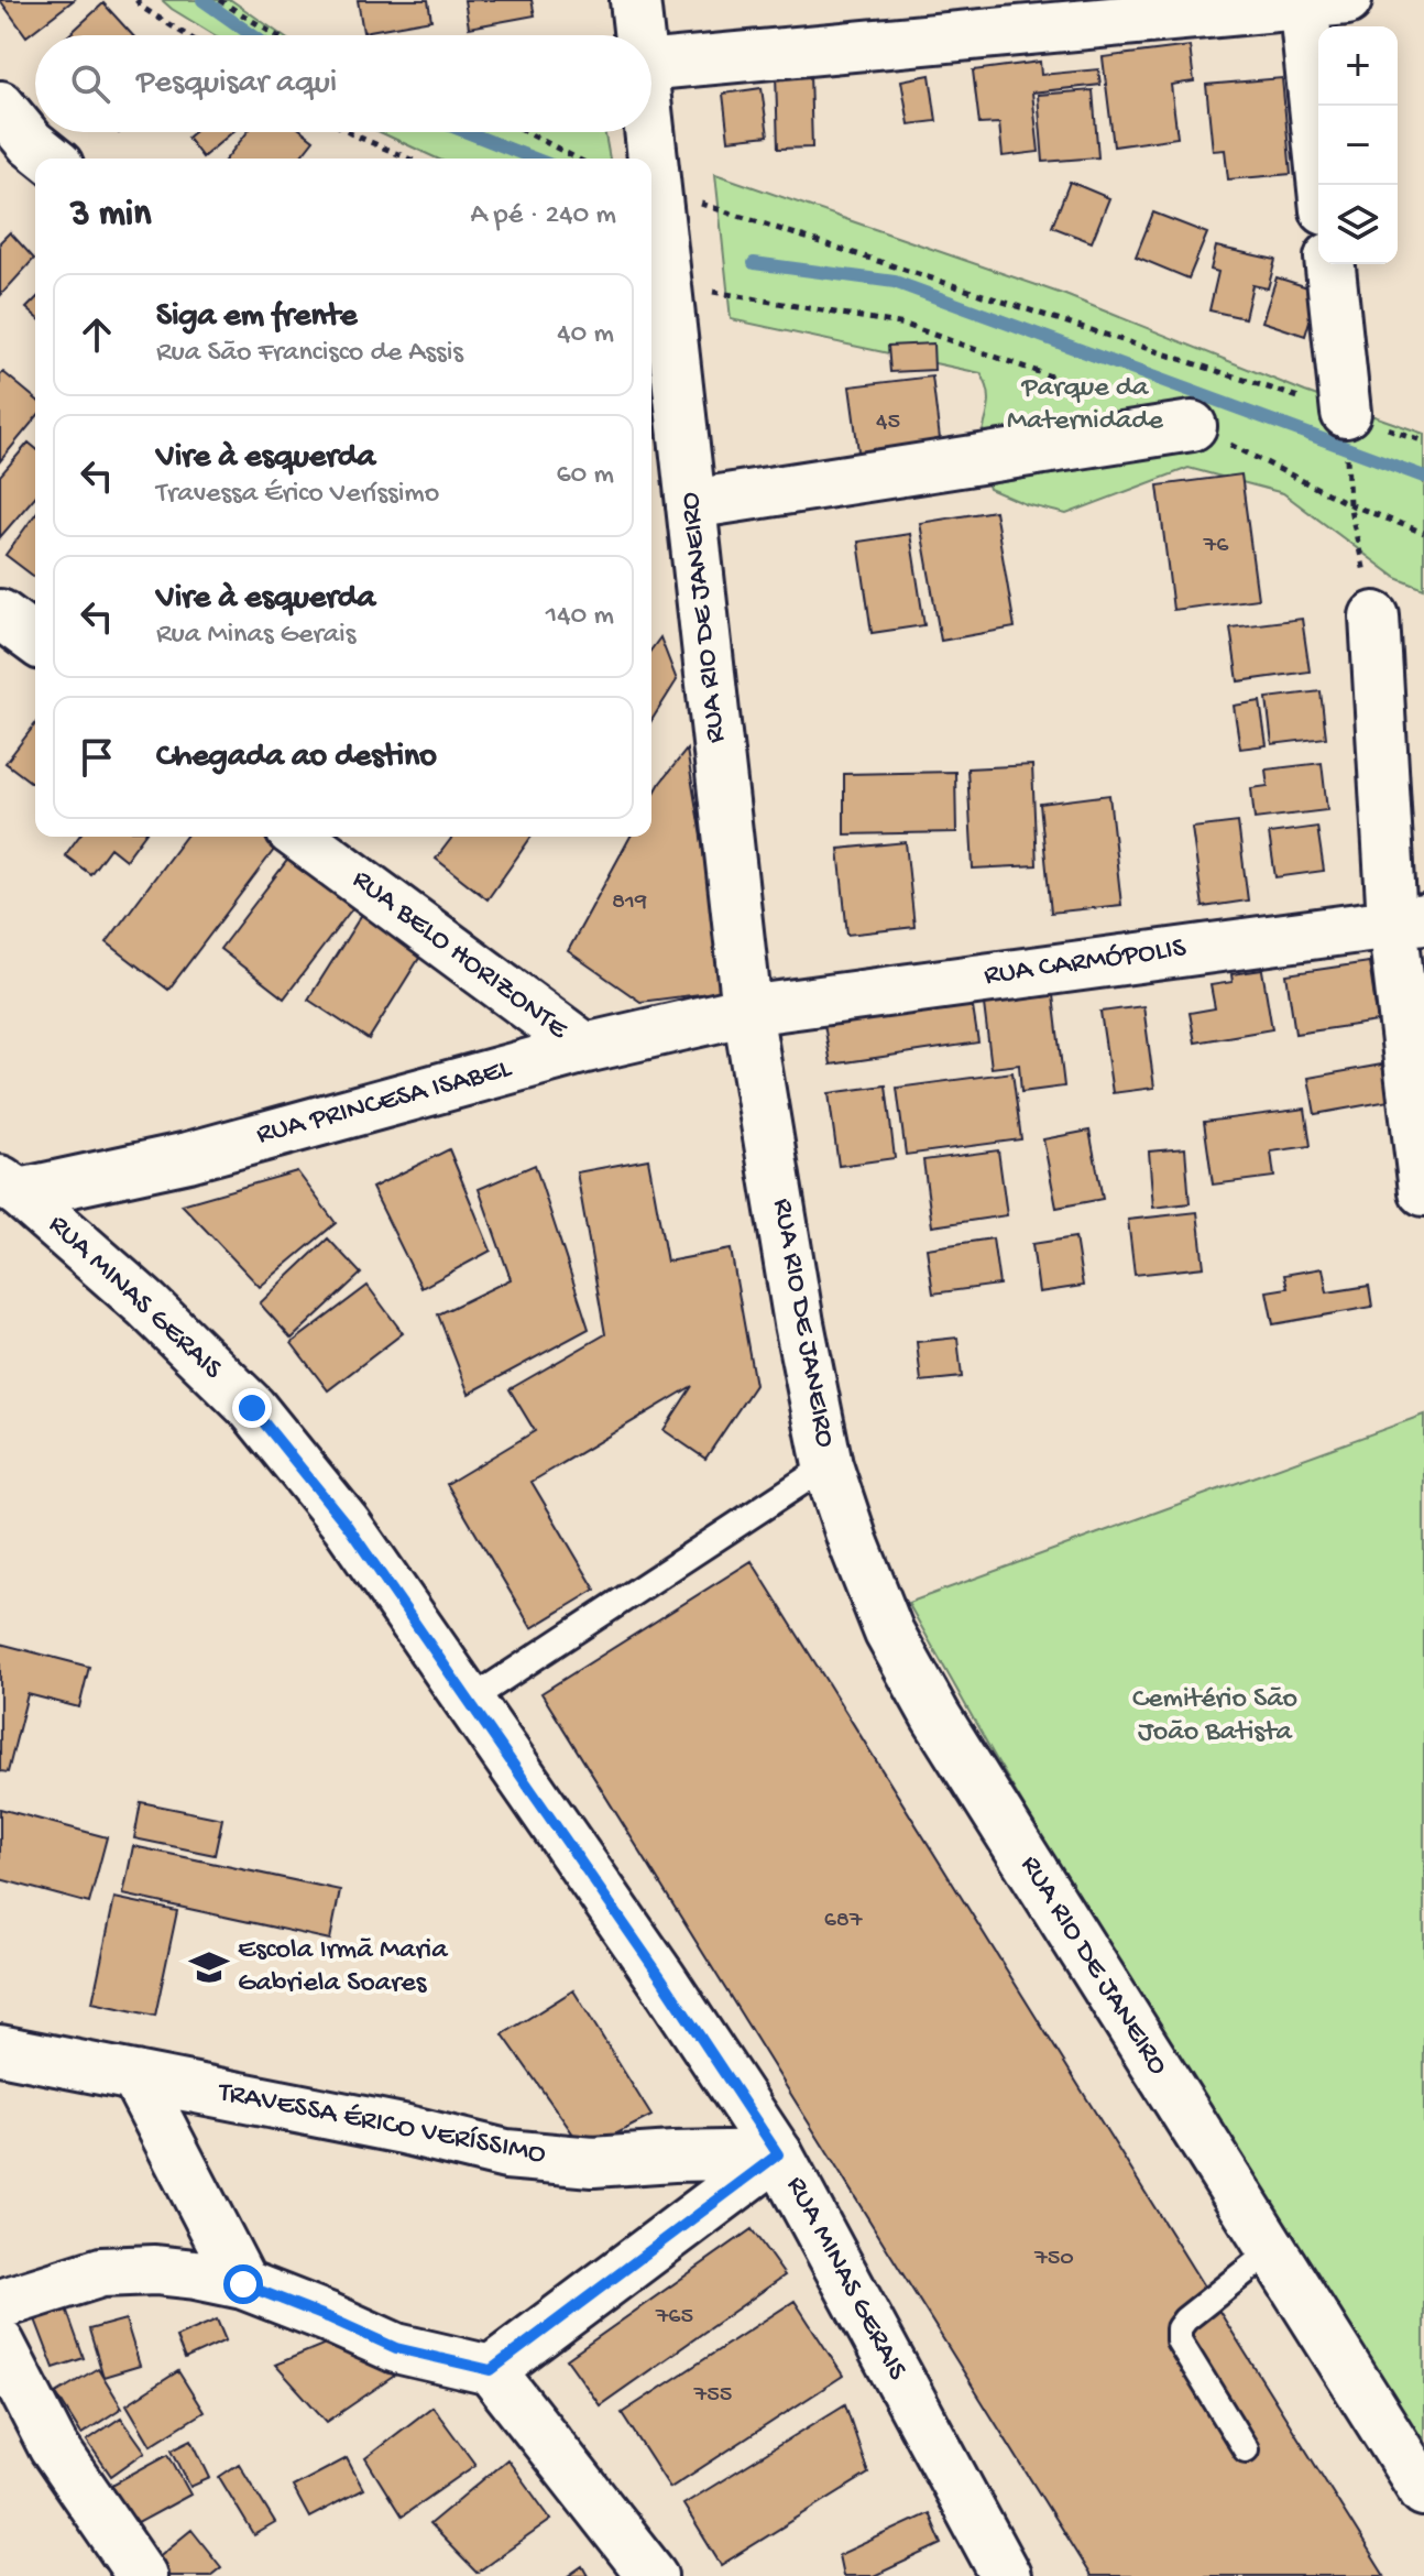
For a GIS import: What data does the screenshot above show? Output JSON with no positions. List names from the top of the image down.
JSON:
{
  "streets": {
    "street": [
      "RUA RIO DE JANEIRO",
      "RUA BELO HORIZONTE",
      "RUA CARMÓPOLIS",
      "RUA PRINCESA ISABEL",
      "RUA MINAS GERAIS",
      "TRAVESSA ÉRICO VERÍSSIMO"
    ]
  },
  "crossings": [
    ["RUA RIO DE JANEIRO", "RUA CARMÓPOLIS"],
    ["RUA RIO DE JANEIRO", "RUA PRINCESA ISABEL"],
    ["RUA BELO HORIZONTE", "RUA PRINCESA ISABEL"],
    ["RUA CARMÓPOLIS", "RUA PRINCESA ISABEL"],
    ["RUA PRINCESA ISABEL", "RUA MINAS GERAIS"],
    ["RUA MINAS GERAIS", "TRAVESSA ÉRICO VERÍSSIMO"]
  ],
  "parks": ["Parque da Maternidade", "Cemitério São João Batista"],
  "places": {
    "school or university": ["Escola Irmã Maria Gabriela Soares"]
  },
  "house_numbers": [
    "45",
    "76",
    "819",
    "687",
    "750",
    "765",
    "755"
  ],
  "page": {
    "map_buttons": ["+", "−"],
    "search": "Pesquisar aqui",
    "heading": ["3 min", "A pé · 240 m"],
    "list": [
      ["Siga em frente", "Rua São Francisco de Assis", "40 m"],
      ["Vire à esquerda", "Travessa Érico Veríssimo", "60 m"],
      ["Vire à esquerda", "Rua Minas Gerais", "140 m"],
      "Chegada ao destino"
    ]
  }
}
